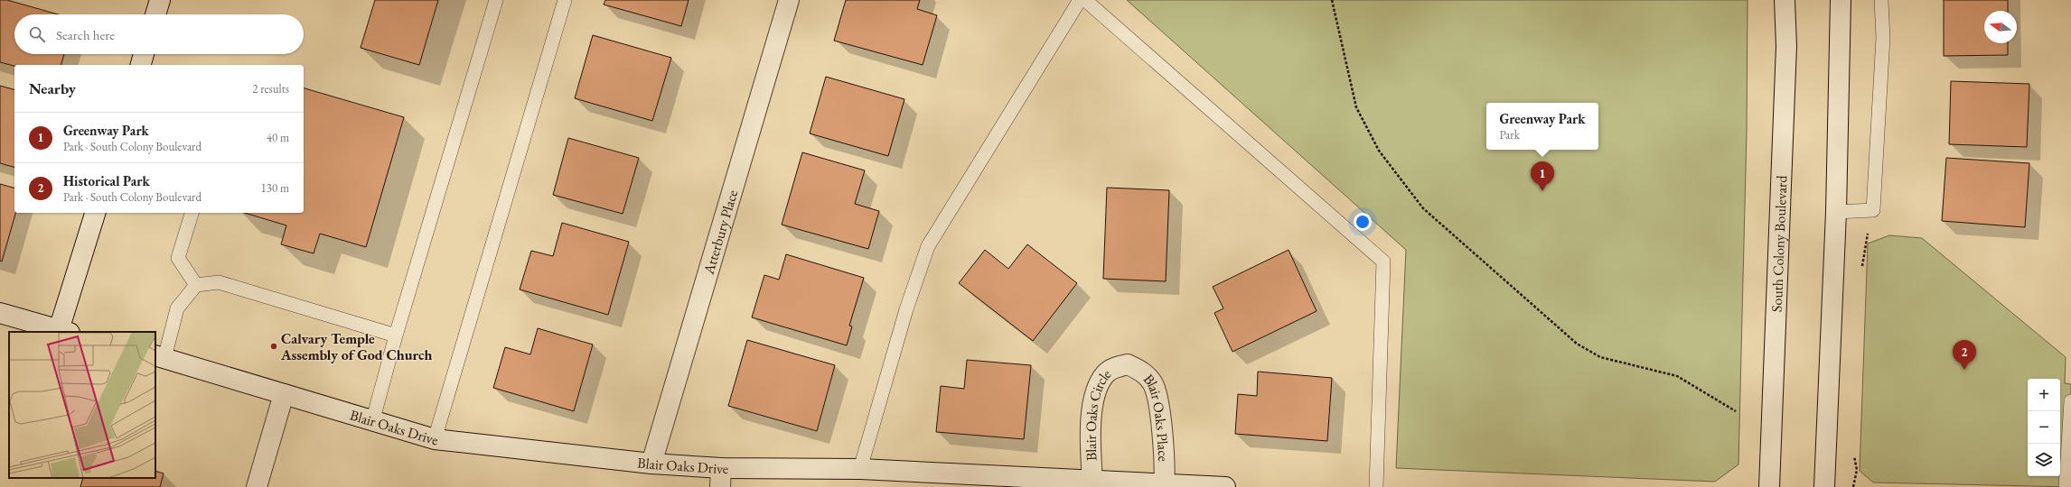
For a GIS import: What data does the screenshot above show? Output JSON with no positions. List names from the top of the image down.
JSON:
{
  "streets": {
    "street": [
      "Atterbury Place",
      "South Colony Boulevard",
      "Blair Oaks Circle",
      "Blair Oaks Place",
      "Blair Oaks Drive"
    ]
  },
  "crossings": [
    ["Atterbury Place", "Blair Oaks Drive"],
    ["Blair Oaks Circle", "Blair Oaks Place"],
    ["Blair Oaks Circle", "Blair Oaks Drive"],
    ["Blair Oaks Place", "Blair Oaks Drive"]
  ],
  "places": ["Calvary Temple Assembly of God Church"],
  "north": "left",
  "page": {
    "search": "Search here",
    "heading": ["Nearby", "2 results"],
    "popup": ["Greenway Park", "Park"],
    "list": [
      {
        "mark": "1",
        "name": "Greenway Park",
        "note": "Park · South Colony Boulevard",
        "value": "40 m"
      },
      {
        "mark": "2",
        "name": "Historical Park",
        "note": "Park · South Colony Boulevard",
        "value": "130 m"
      }
    ],
    "pins": ["1", "2"],
    "map_buttons": ["+", "−"]
  }
}
